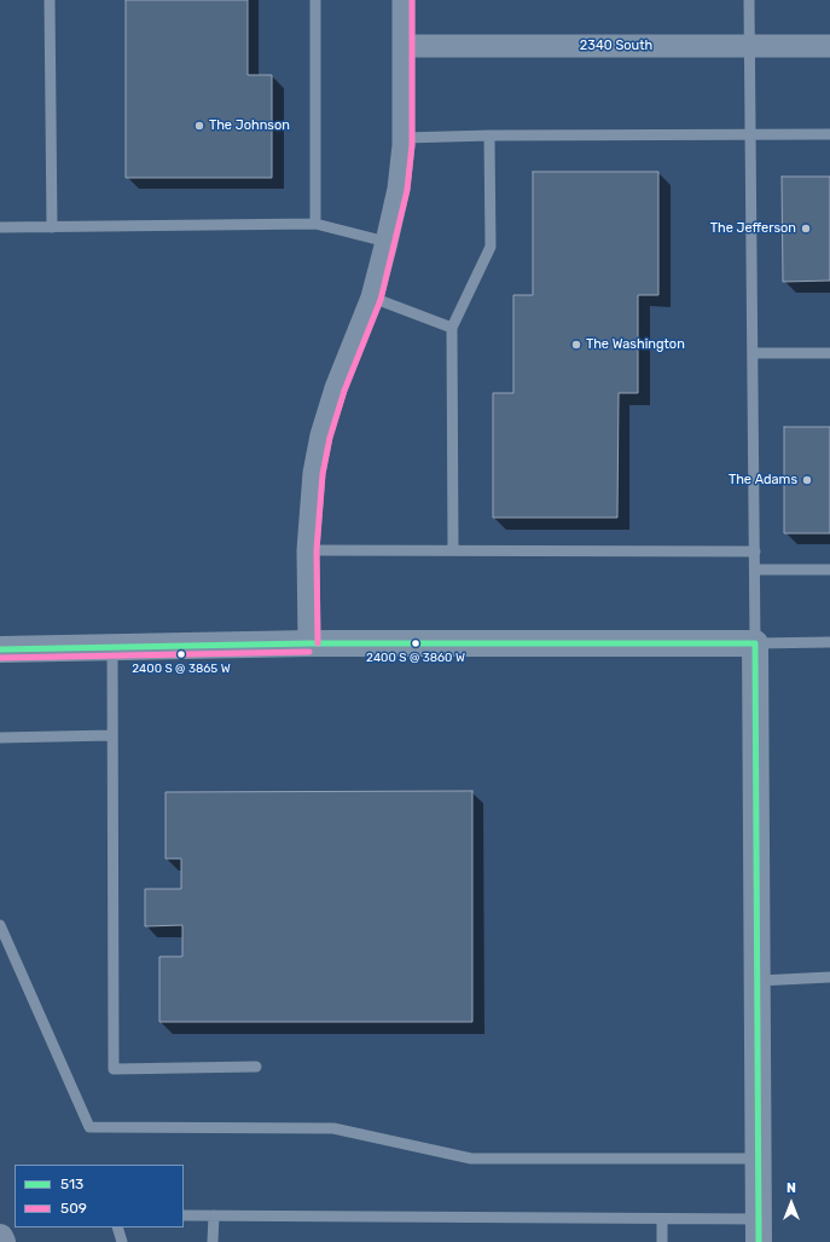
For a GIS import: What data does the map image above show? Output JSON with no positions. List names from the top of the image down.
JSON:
{
  "streets": {
    "street": ["2340 South"]
  },
  "places": [
    "The Johnson",
    "The Jefferson",
    "The Washington",
    "The Adams",
    "2400 S @ 3860 W",
    "2400 S @ 3865 W"
  ],
  "lines": ["transit line 509", "transit line 513"],
  "legend": ["513", "509"],
  "north": "top"
}
